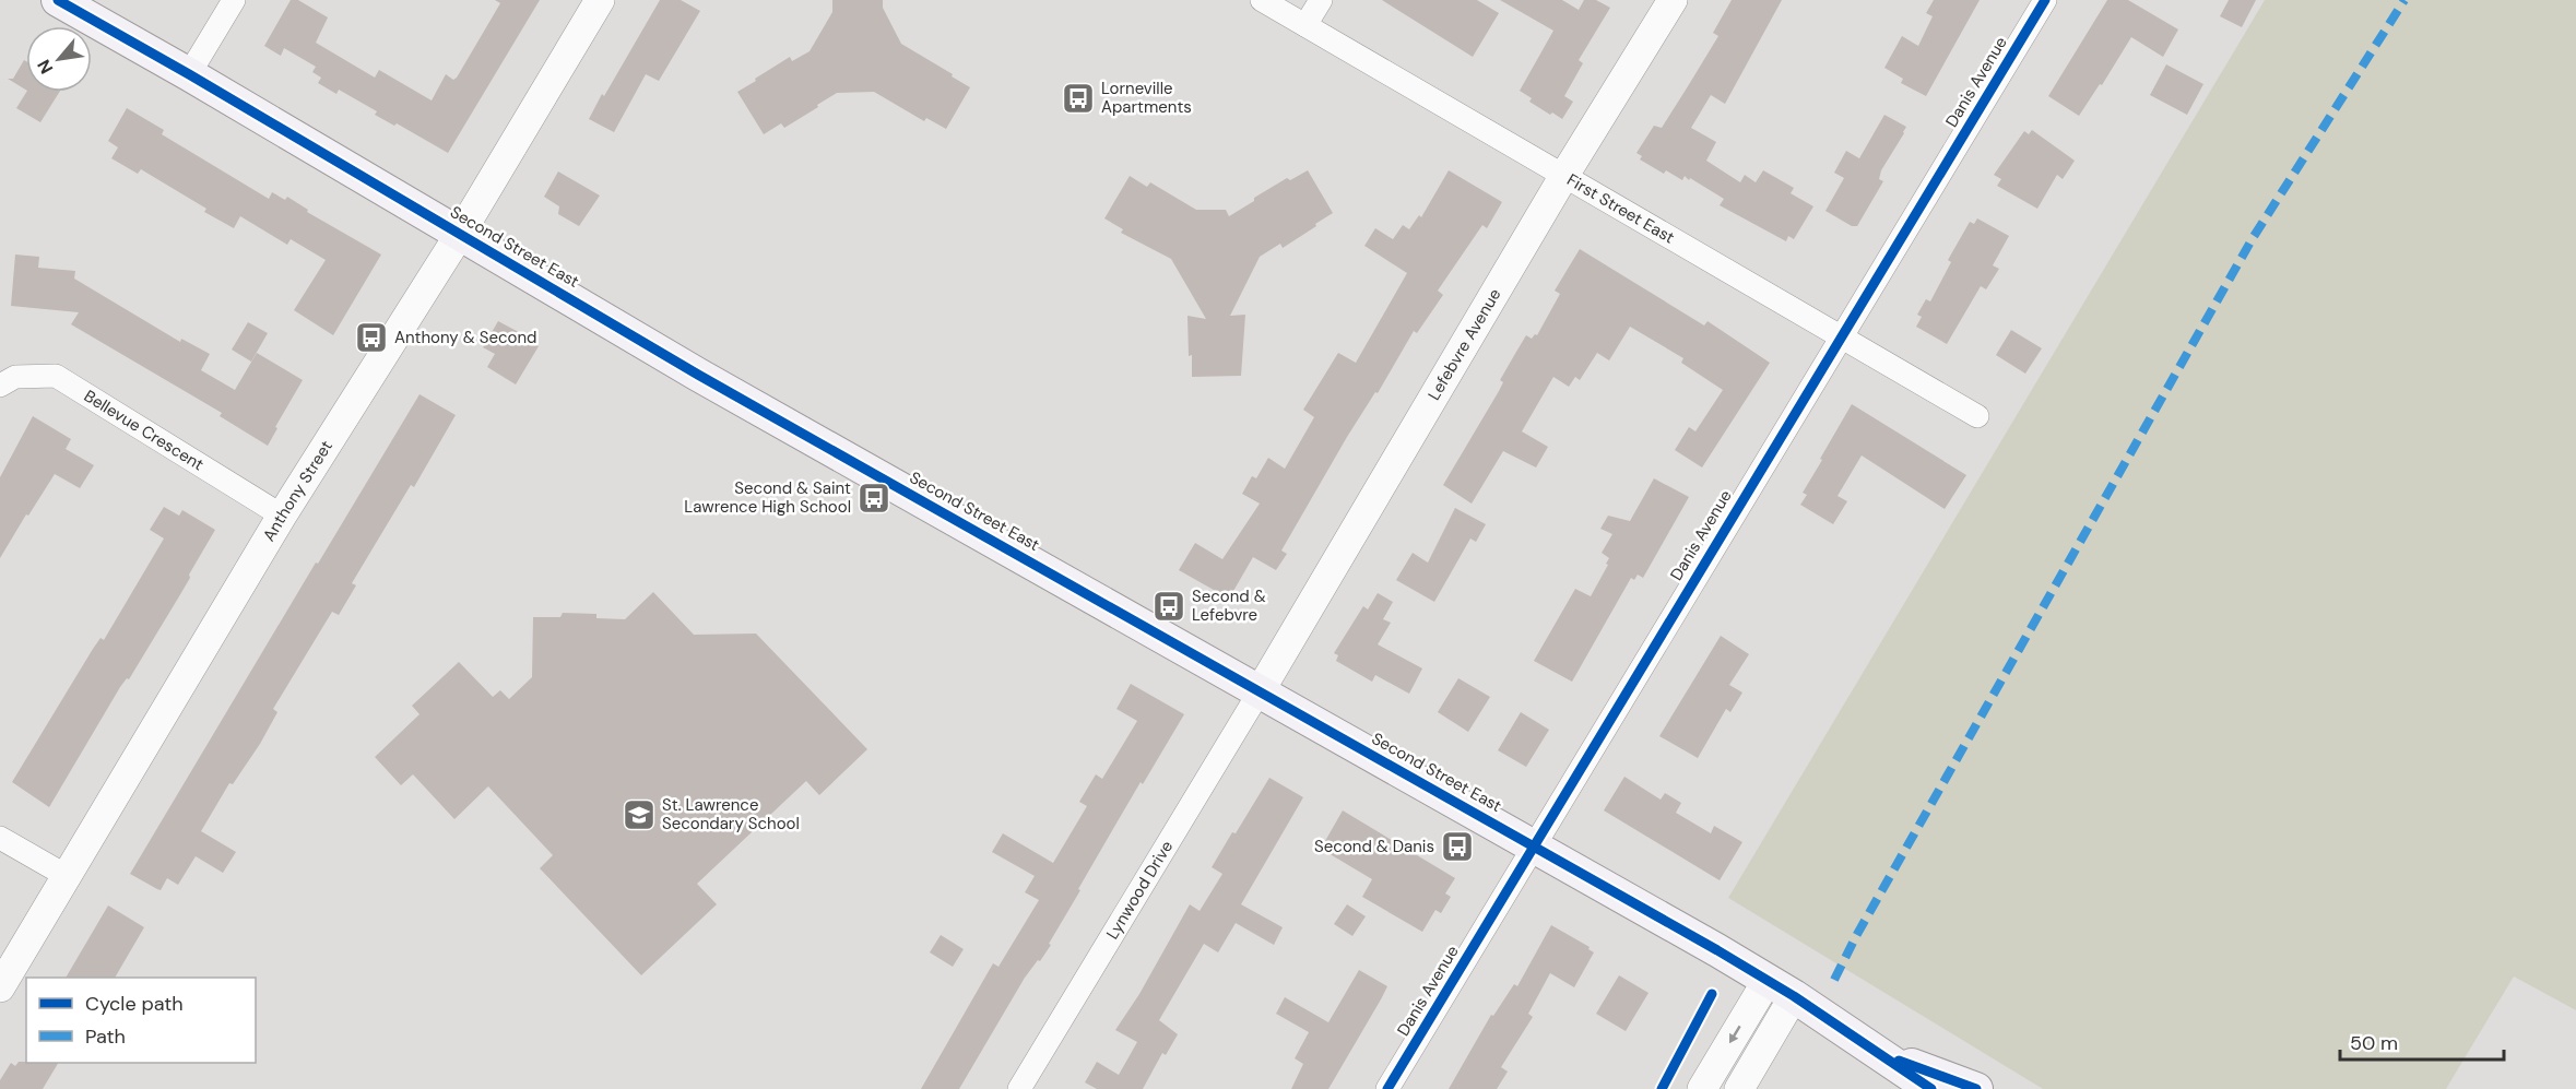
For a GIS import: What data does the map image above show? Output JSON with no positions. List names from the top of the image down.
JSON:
{
  "streets": {
    "main road": ["Second Street East"],
    "street": [
      "Danis Avenue",
      "First Street East",
      "Lefebvre Avenue",
      "Bellevue Crescent",
      "Anthony Street",
      "Lynwood Drive"
    ]
  },
  "crossings": [
    ["Danis Avenue", "First Street East"],
    ["Danis Avenue", "Second Street East"],
    ["First Street East", "Lefebvre Avenue"],
    ["Second Street East", "Lefebvre Avenue"],
    ["Second Street East", "Anthony Street"],
    ["Second Street East", "Lynwood Drive"],
    ["Lefebvre Avenue", "Lynwood Drive"],
    ["Bellevue Crescent", "Anthony Street"]
  ],
  "places": {
    "bus stop": [
      "Lorneville Apartments",
      "Anthony & Second",
      "Second & Saint Lawrence High School",
      "Second & Lefebvre",
      "Second & Danis"
    ],
    "school or university": ["St. Lawrence Secondary School"]
  },
  "legend": ["Cycle path", "Path"],
  "scale_bar": "50 m",
  "north": "bottom left"
}
